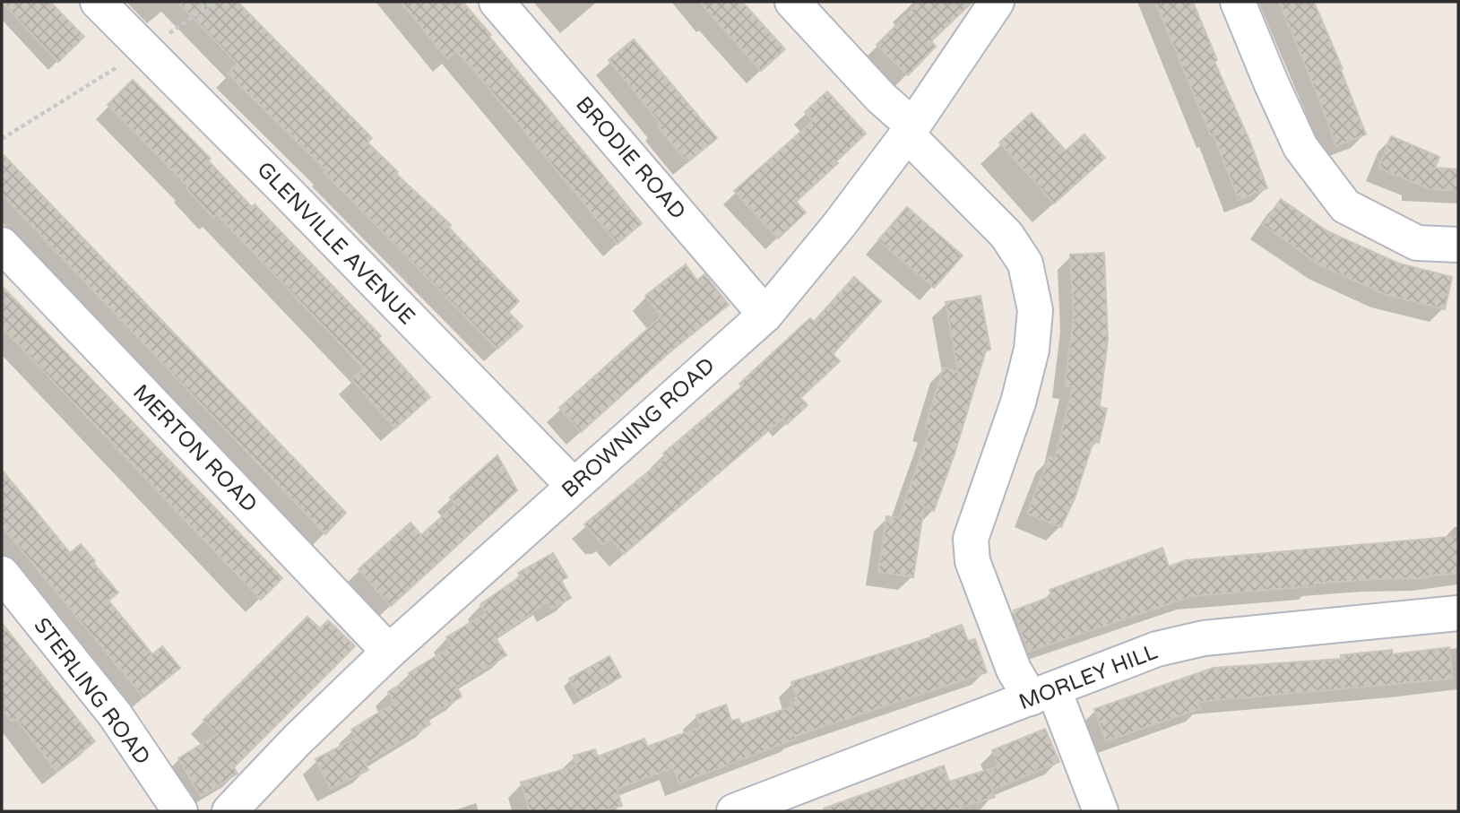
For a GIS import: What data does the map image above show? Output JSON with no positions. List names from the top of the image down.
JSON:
{
  "streets": {
    "street": [
      "BRODIE ROAD",
      "GLENVILLE AVENUE",
      "BROWNING ROAD",
      "MERTON ROAD",
      "MORLEY HILL",
      "STERLING ROAD"
    ]
  },
  "crossings": [
    ["BRODIE ROAD", "BROWNING ROAD"],
    ["GLENVILLE AVENUE", "BROWNING ROAD"],
    ["BROWNING ROAD", "MERTON ROAD"]
  ]
}
